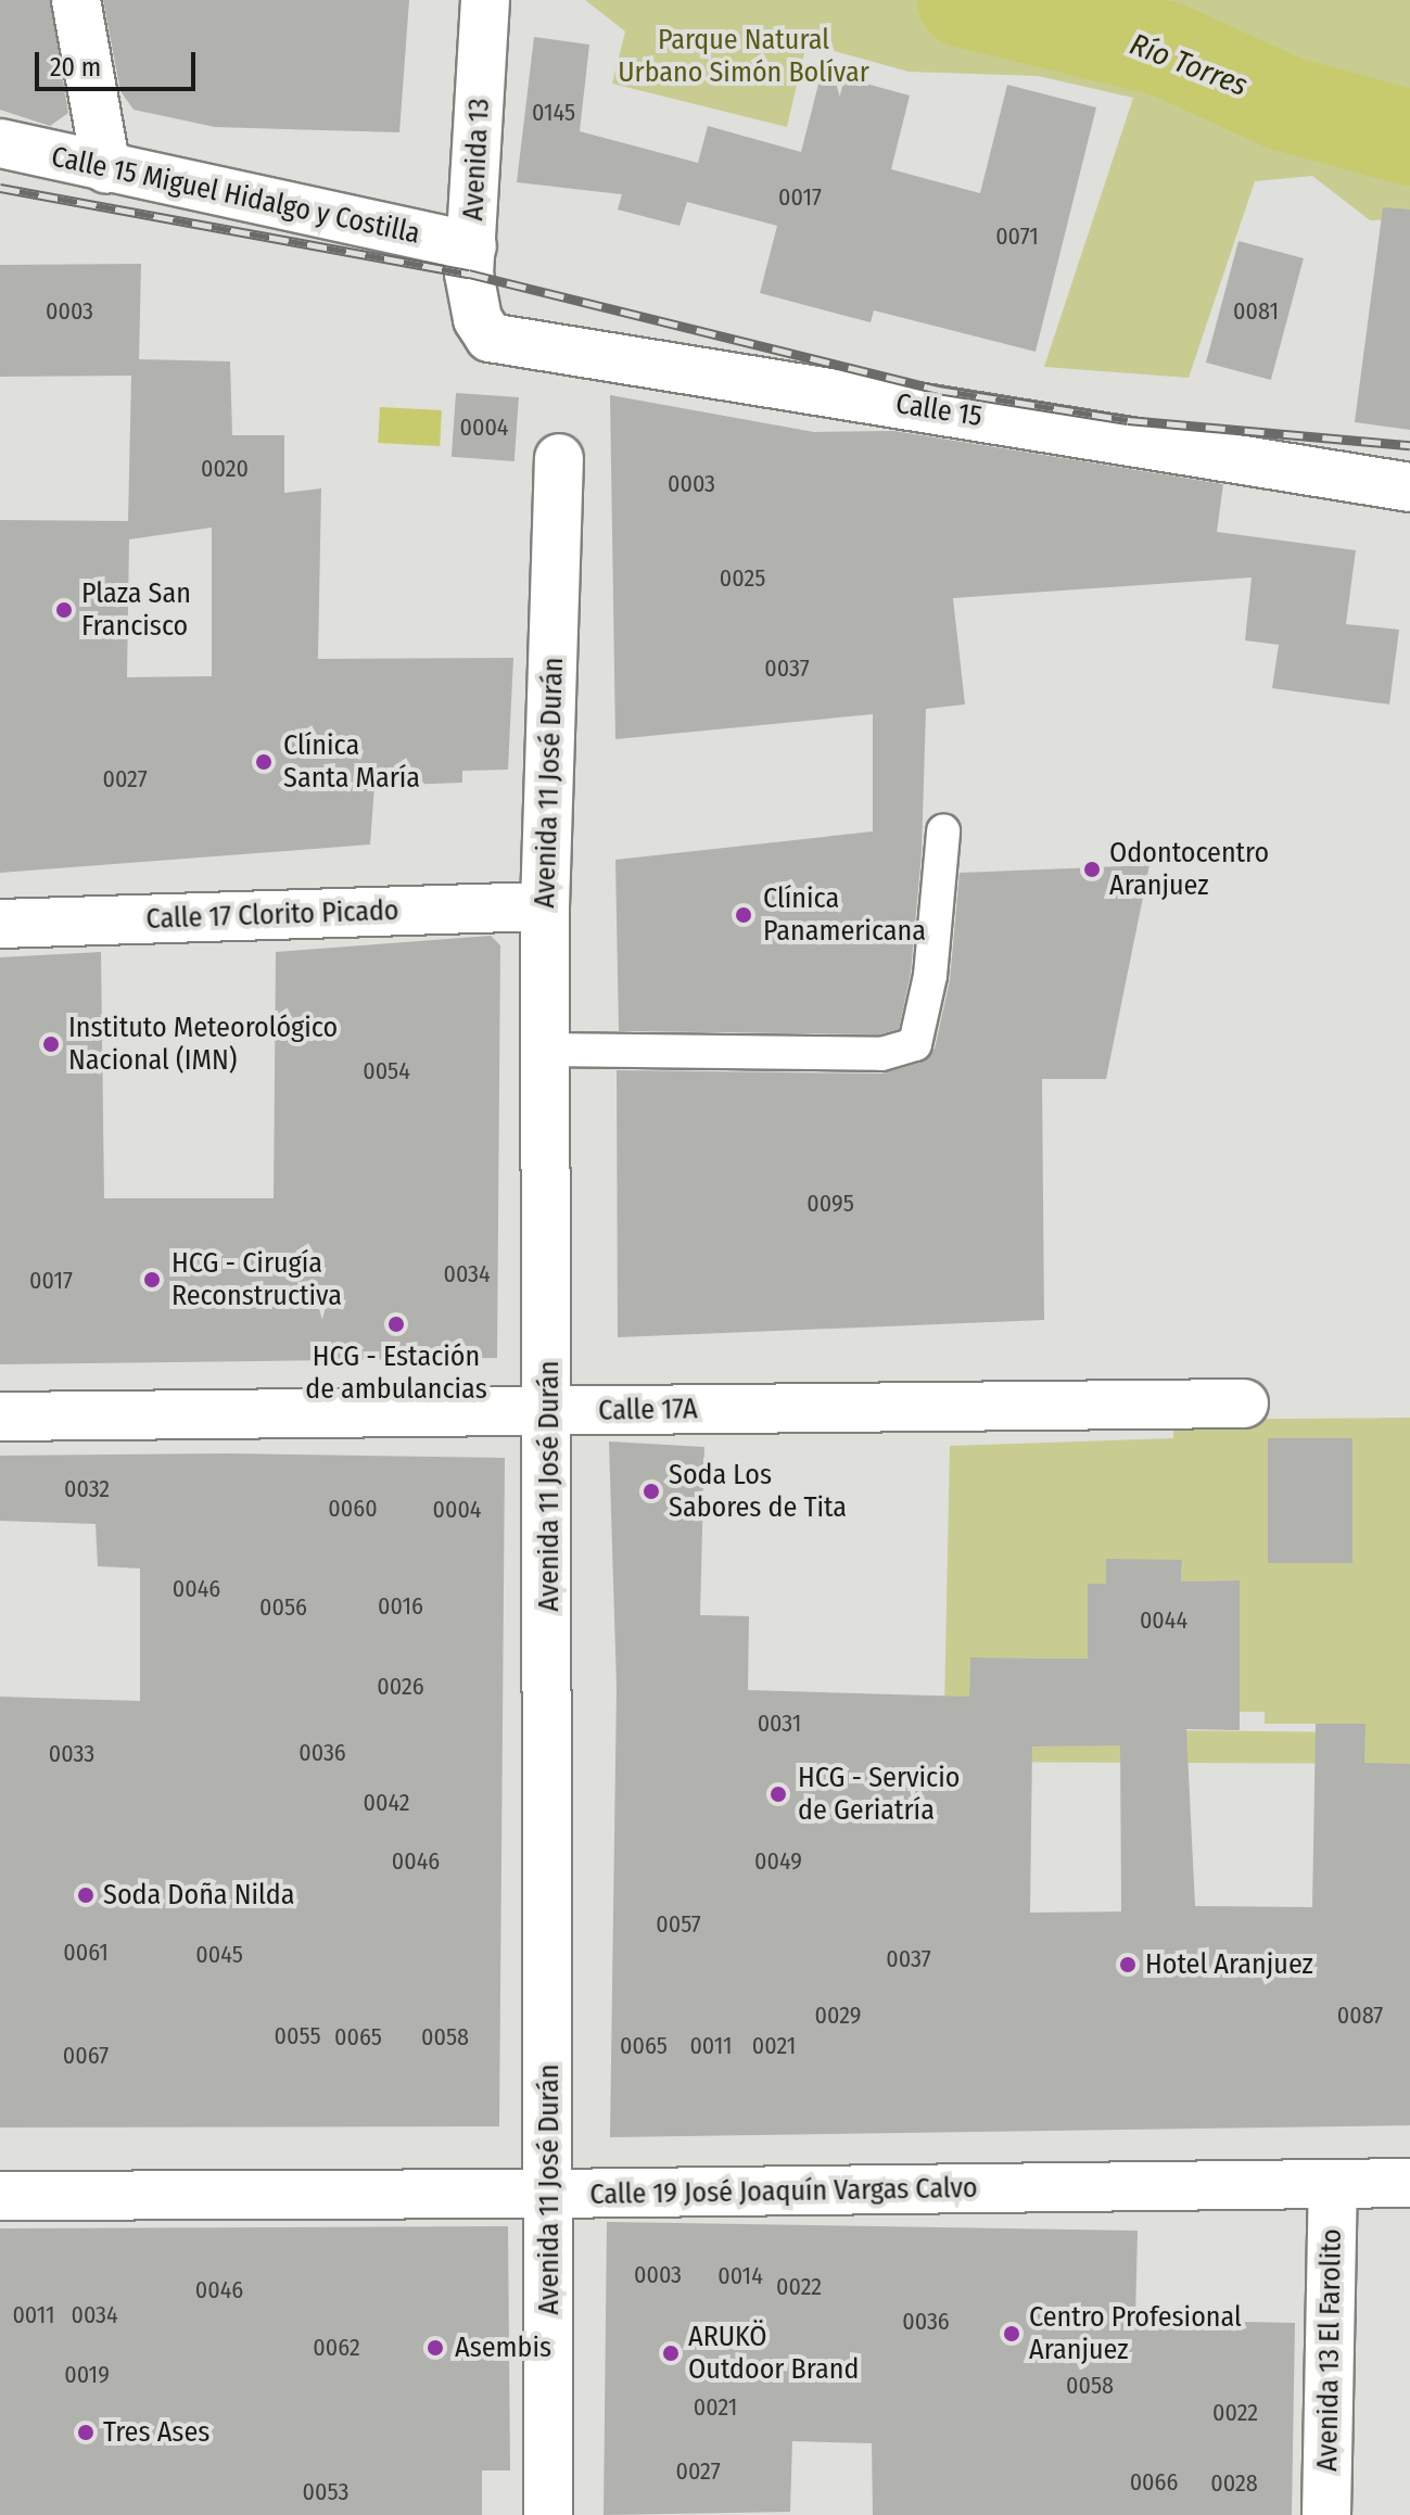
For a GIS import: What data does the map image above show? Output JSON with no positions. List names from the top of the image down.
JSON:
{
  "streets": {
    "street": [
      "Avenida 13",
      "Calle 15 Miguel Hidalgo y Costilla",
      "Calle 15",
      "Avenida 11 José Durán",
      "Calle 17 Clorito Picado",
      "Calle 17A",
      "Calle 19 José Joaquín Vargas Calvo",
      "Avenida 13 El Farolito"
    ]
  },
  "crossings": [
    ["Avenida 13", "Calle 15 Miguel Hidalgo y Costilla"],
    ["Avenida 13", "Calle 15"],
    ["Avenida 11 José Durán", "Calle 17 Clorito Picado"],
    ["Avenida 11 José Durán", "Calle 17A"],
    ["Avenida 11 José Durán", "Calle 19 José Joaquín Vargas Calvo"],
    ["Calle 19 José Joaquín Vargas Calvo", "Avenida 13 El Farolito"]
  ],
  "water": ["Río Torres"],
  "parks": ["Parque Natural Urbano Simón Bolívar"],
  "places": [
    "Plaza San Francisco",
    "Clínica Santa María",
    "Odontocentro Aranjuez",
    "Clínica Panamericana",
    "Instituto Meteorológico Nacional (IMN)",
    "HCG - Cirugía Reconstructiva",
    "HCG - Estación de ambulancias",
    "Soda Los Sabores de Tita",
    "HCG - Servicio de Geriatría",
    "Soda Doña Nilda",
    "Hotel Aranjuez",
    "Centro Profesional Aranjuez",
    "Asembis",
    "ARUKÖ Outdoor Brand",
    "Tres Ases"
  ],
  "house_numbers": [
    "0145",
    "0017",
    "0071",
    "0003",
    "0081",
    "0004",
    "0020",
    "0003",
    "0025",
    "0037",
    "0027",
    "0054",
    "0095",
    "0034",
    "0017",
    "0032",
    "0060",
    "0004",
    "0046",
    "0016",
    "0056",
    "0044",
    "0026",
    "0031",
    "0036",
    "0033",
    "0042",
    "0046",
    "0049",
    "0057",
    "0061",
    "0045",
    "0037",
    "0029",
    "0087",
    "0055",
    "0065",
    "0058",
    "0065",
    "0011",
    "0021",
    "0067",
    "0003",
    "0014",
    "0022",
    "0046",
    "0011",
    "0034",
    "0036",
    "0062",
    "0019",
    "0058",
    "0021",
    "0022",
    "0027",
    "0066",
    "0028",
    "0053"
  ],
  "scale_bar": "20 m"
}
